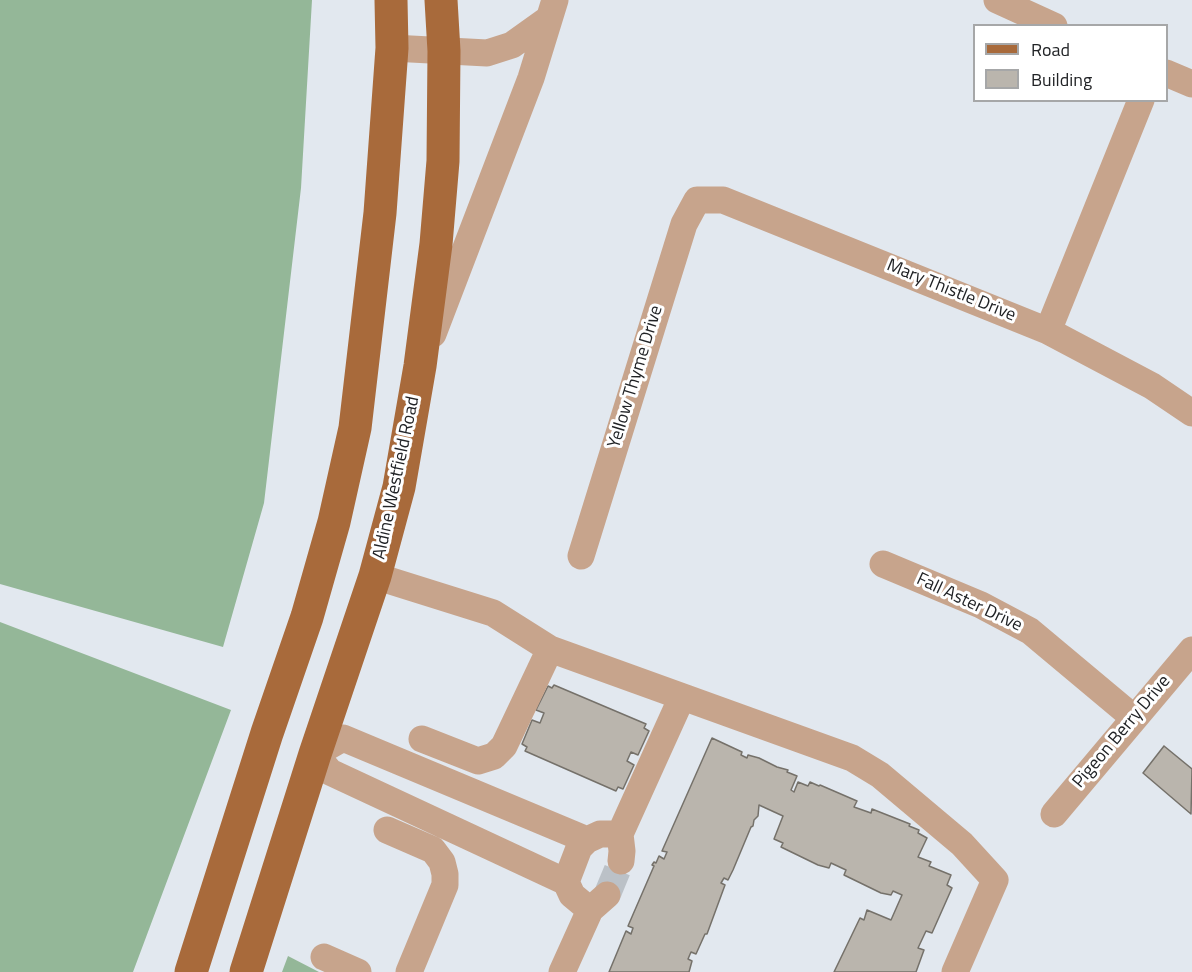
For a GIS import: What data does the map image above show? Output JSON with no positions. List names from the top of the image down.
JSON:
{
  "streets": {
    "main road": ["Aldine Westfield Road"],
    "street": [
      "Mary Thistle Drive",
      "Yellow Thyme Drive",
      "Fall Aster Drive",
      "Pigeon Berry Drive"
    ]
  },
  "crossings": [
    ["Mary Thistle Drive", "Yellow Thyme Drive"],
    ["Fall Aster Drive", "Pigeon Berry Drive"]
  ],
  "legend": ["Road", "Building"]
}
